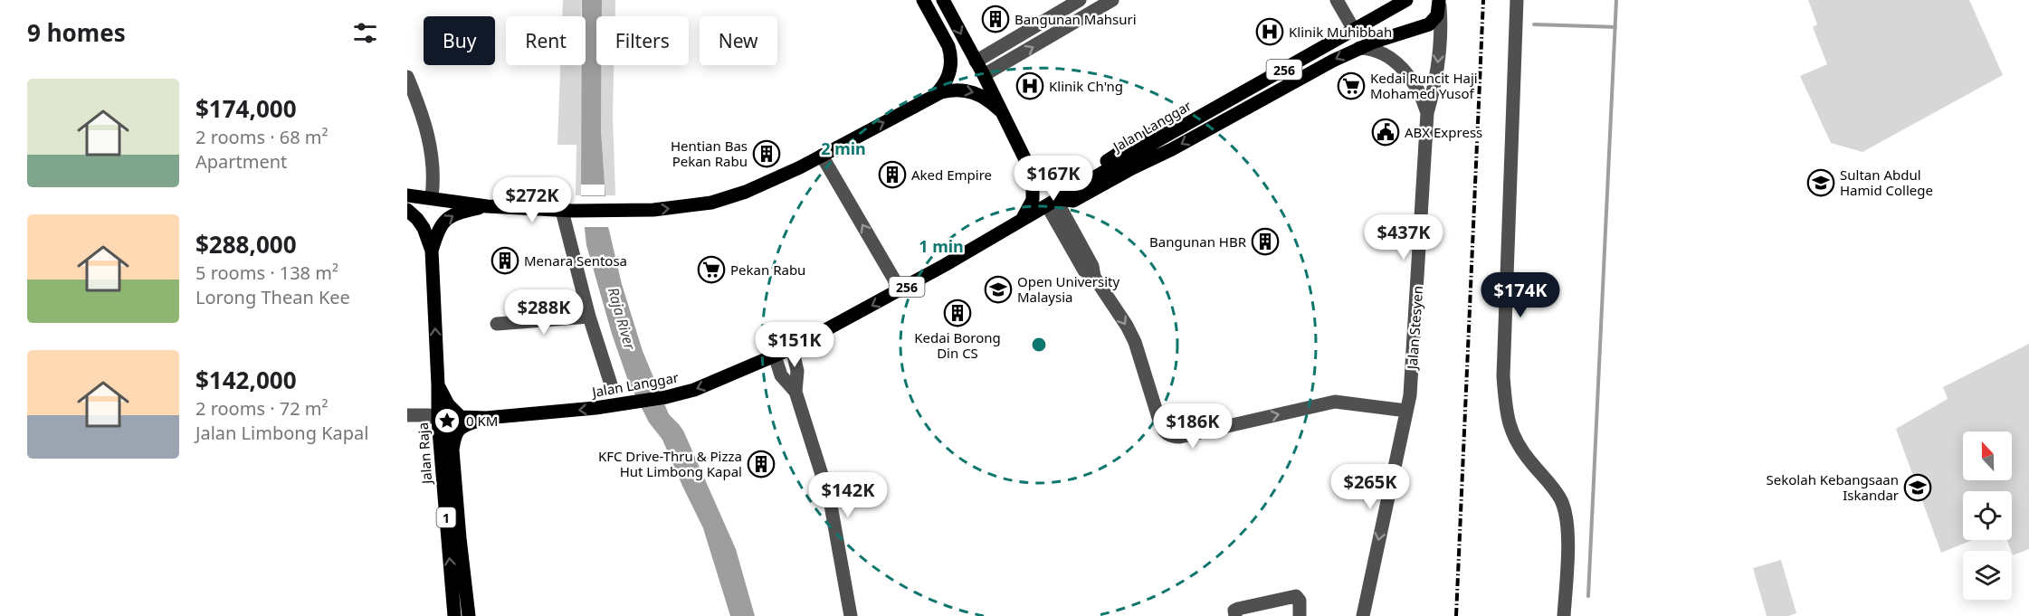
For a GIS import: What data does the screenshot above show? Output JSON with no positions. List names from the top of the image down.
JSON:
{
  "streets": {
    "main road": [
      "256",
      "Jalan Langgar",
      "Jalan Raja",
      "1"
    ],
    "street": ["Jalan Stesyen"]
  },
  "crossings": [
    ["Jalan Langgar", "Jalan Raja"],
    ["Jalan Langgar", "1"],
    ["Jalan Raja", "1"]
  ],
  "one_way": ["Jalan Langgar", "Jalan Stesyen"],
  "water": ["Raja River"],
  "places": {
    "building": [
      "Bangunan Mahsuri",
      "Hentian Bas Pekan Rabu",
      "Aked Empire",
      "Bangunan HBR",
      "Menara Sentosa",
      "Kedai Borong Din CS",
      "KFC Drive-Thru & Pizza Hut Limbong Kapal"
    ],
    "hospital": ["Klinik Muhibbah", "Klinik Ch'ng"],
    "supermarket": ["Kedai Runcit Haji Mohamed Yusof", "Pekan Rabu"],
    "public building": ["ABX Express"],
    "school or university": ["Sultan Abdul Hamid College", "Open University Malaysia", "Sekolah Kebangsaan Iskandar"],
    "place": ["0 KM"]
  },
  "north": "top",
  "page": {
    "heading": "9 homes",
    "chip": [
      "Buy",
      "Rent",
      "Filters",
      "New"
    ],
    "list": [
      {
        "name": "$174,000",
        "note": "2 rooms · 68 m² · Apartment"
      },
      {
        "name": "$288,000",
        "note": "5 rooms · 138 m² · Lorong Thean Kee"
      },
      {
        "name": "$142,000",
        "note": "2 rooms · 72 m² · Jalan Limbong Kapal"
      }
    ],
    "price": [
      "$167K",
      "$272K",
      "$437K",
      "$174K",
      "$288K",
      "$151K",
      "$186K",
      "$265K",
      "$142K"
    ]
  },
  "rings": ["2 min", "1 min"]
}
